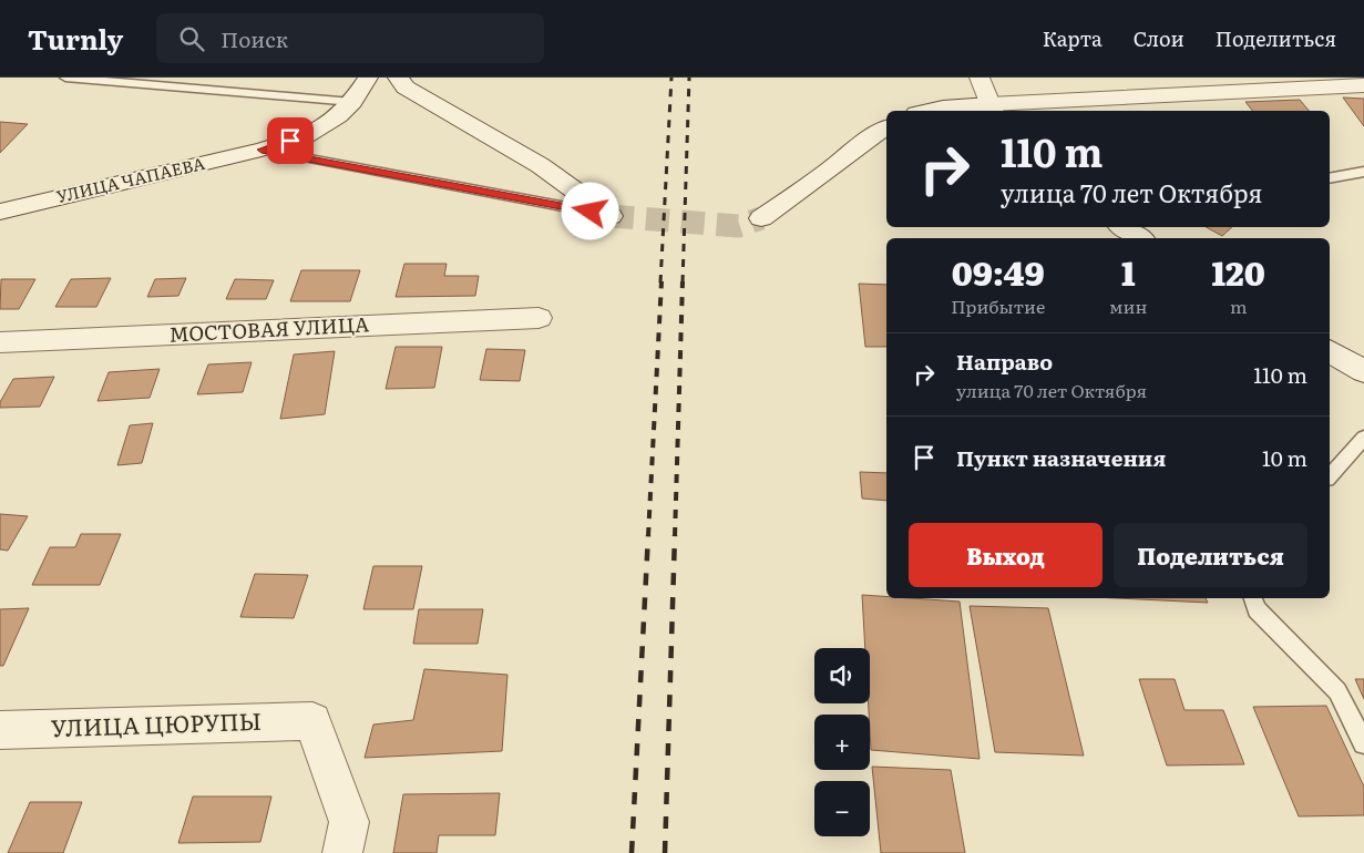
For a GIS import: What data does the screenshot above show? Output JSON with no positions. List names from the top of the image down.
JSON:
{
  "streets": {
    "street": ["УЛИЦА ЧАПАЕВА", "МОСТОВАЯ УЛИЦА", "УЛИЦА ЦЮРУПЫ"]
  },
  "page": {
    "header": "Turnly",
    "search": "Поиск",
    "nav": ["Карта", "Слои", "Поделиться"],
    "turn": ["110 m", "улица 70 лет Октября"],
    "eta": [
      "09:49",
      "Прибытие",
      "1",
      "мин",
      "120",
      "m"
    ],
    "list": [
      {
        "name": "Направо",
        "note": "улица 70 лет Октября",
        "value": "110 m"
      },
      {
        "name": "Пункт назначения",
        "value": "10 m"
      }
    ],
    "buttons": ["Выход", "Поделиться"],
    "map_buttons": ["+", "−"]
  }
}
